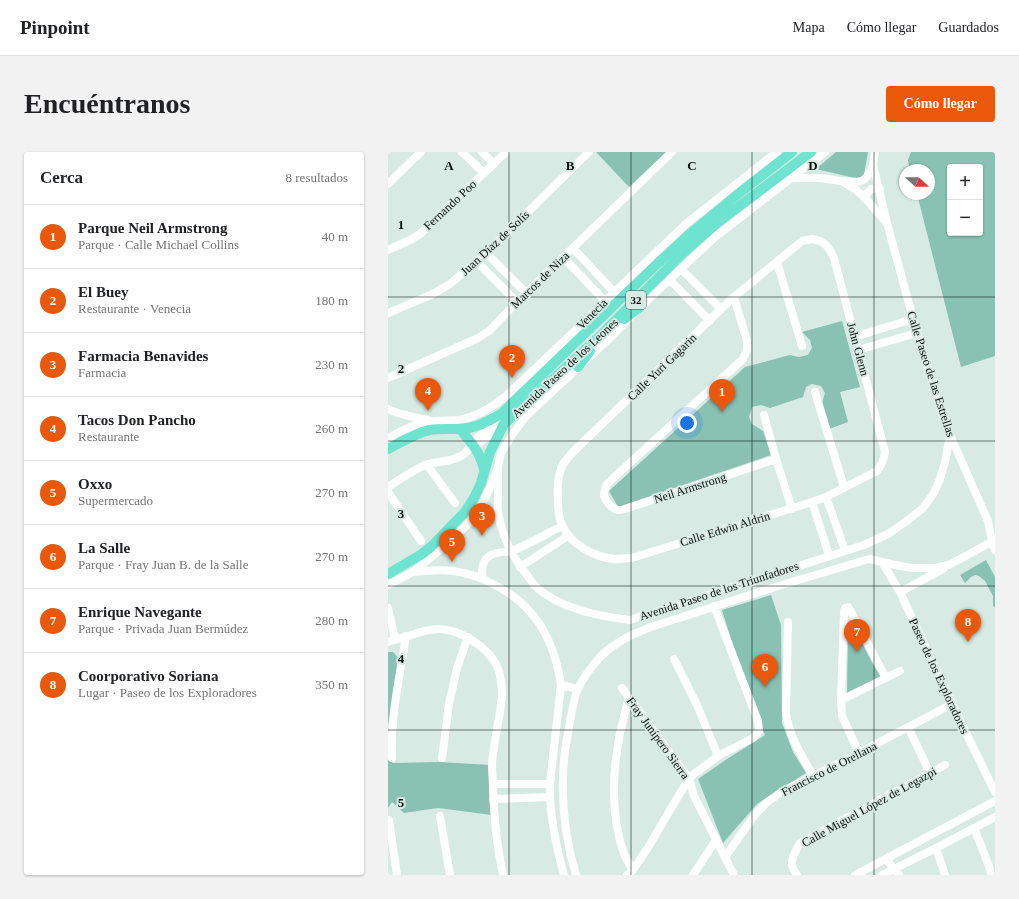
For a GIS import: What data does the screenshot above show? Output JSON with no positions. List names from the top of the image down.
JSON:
{
  "streets": {
    "main road": ["32", "Avenida Paseo de los Leones"],
    "street": [
      "Fernando Poo",
      "Juan Díaz de Solís",
      "Marcos de Niza",
      "Venecia",
      "John Glenn",
      "Calle Yuri Gagarin",
      "Calle Paseo de las Estrellas",
      "Neil Armstrong",
      "Calle Edwin Aldrin",
      "Avenida Paseo de los Triunfadores",
      "Paseo de los Exploradores",
      "Fray Junípero Sierra",
      "Francisco de Orellana",
      "Calle Miguel López de Legazpi"
    ]
  },
  "crossings": [
    ["John Glenn", "Calle Yuri Gagarin"],
    ["John Glenn", "Calle Edwin Aldrin"],
    ["Calle Yuri Gagarin", "Neil Armstrong"],
    ["Calle Yuri Gagarin", "Calle Edwin Aldrin"],
    ["Calle Paseo de las Estrellas", "Avenida Paseo de los Triunfadores"],
    ["Avenida Paseo de los Triunfadores", "Paseo de los Exploradores"],
    ["Paseo de los Exploradores", "Francisco de Orellana"],
    ["Fray Junípero Sierra", "Francisco de Orellana"]
  ],
  "north": "right",
  "page": {
    "header": "Pinpoint",
    "nav": ["Mapa", "Cómo llegar", "Guardados"],
    "buttons": "Cómo llegar",
    "title": "Encuéntranos",
    "heading": ["Cerca", "8 resultados"],
    "map_buttons": ["+", "−"],
    "list": [
      {
        "mark": "1",
        "name": "Parque Neil Armstrong",
        "note": "Parque · Calle Michael Collins",
        "value": "40 m"
      },
      {
        "mark": "2",
        "name": "El Buey",
        "note": "Restaurante · Venecia",
        "value": "180 m"
      },
      {
        "mark": "3",
        "name": "Farmacia Benavides",
        "note": "Farmacia",
        "value": "230 m"
      },
      {
        "mark": "4",
        "name": "Tacos Don Pancho",
        "note": "Restaurante",
        "value": "260 m"
      },
      {
        "mark": "5",
        "name": "Oxxo",
        "note": "Supermercado",
        "value": "270 m"
      },
      {
        "mark": "6",
        "name": "La Salle",
        "note": "Parque · Fray Juan B. de la Salle",
        "value": "270 m"
      },
      {
        "mark": "7",
        "name": "Enrique Navegante",
        "note": "Parque · Privada Juan Bermúdez",
        "value": "280 m"
      },
      {
        "mark": "8",
        "name": "Coorporativo Soriana",
        "note": "Lugar · Paseo de los Exploradores",
        "value": "350 m"
      }
    ],
    "pins": [
      "2",
      "4",
      "1",
      "3",
      "5",
      "8",
      "7",
      "6"
    ]
  },
  "grid": {
    "columns": [
      "A",
      "B",
      "C",
      "D"
    ],
    "rows": [
      "1",
      "2",
      "3",
      "4",
      "5"
    ]
  }
}
